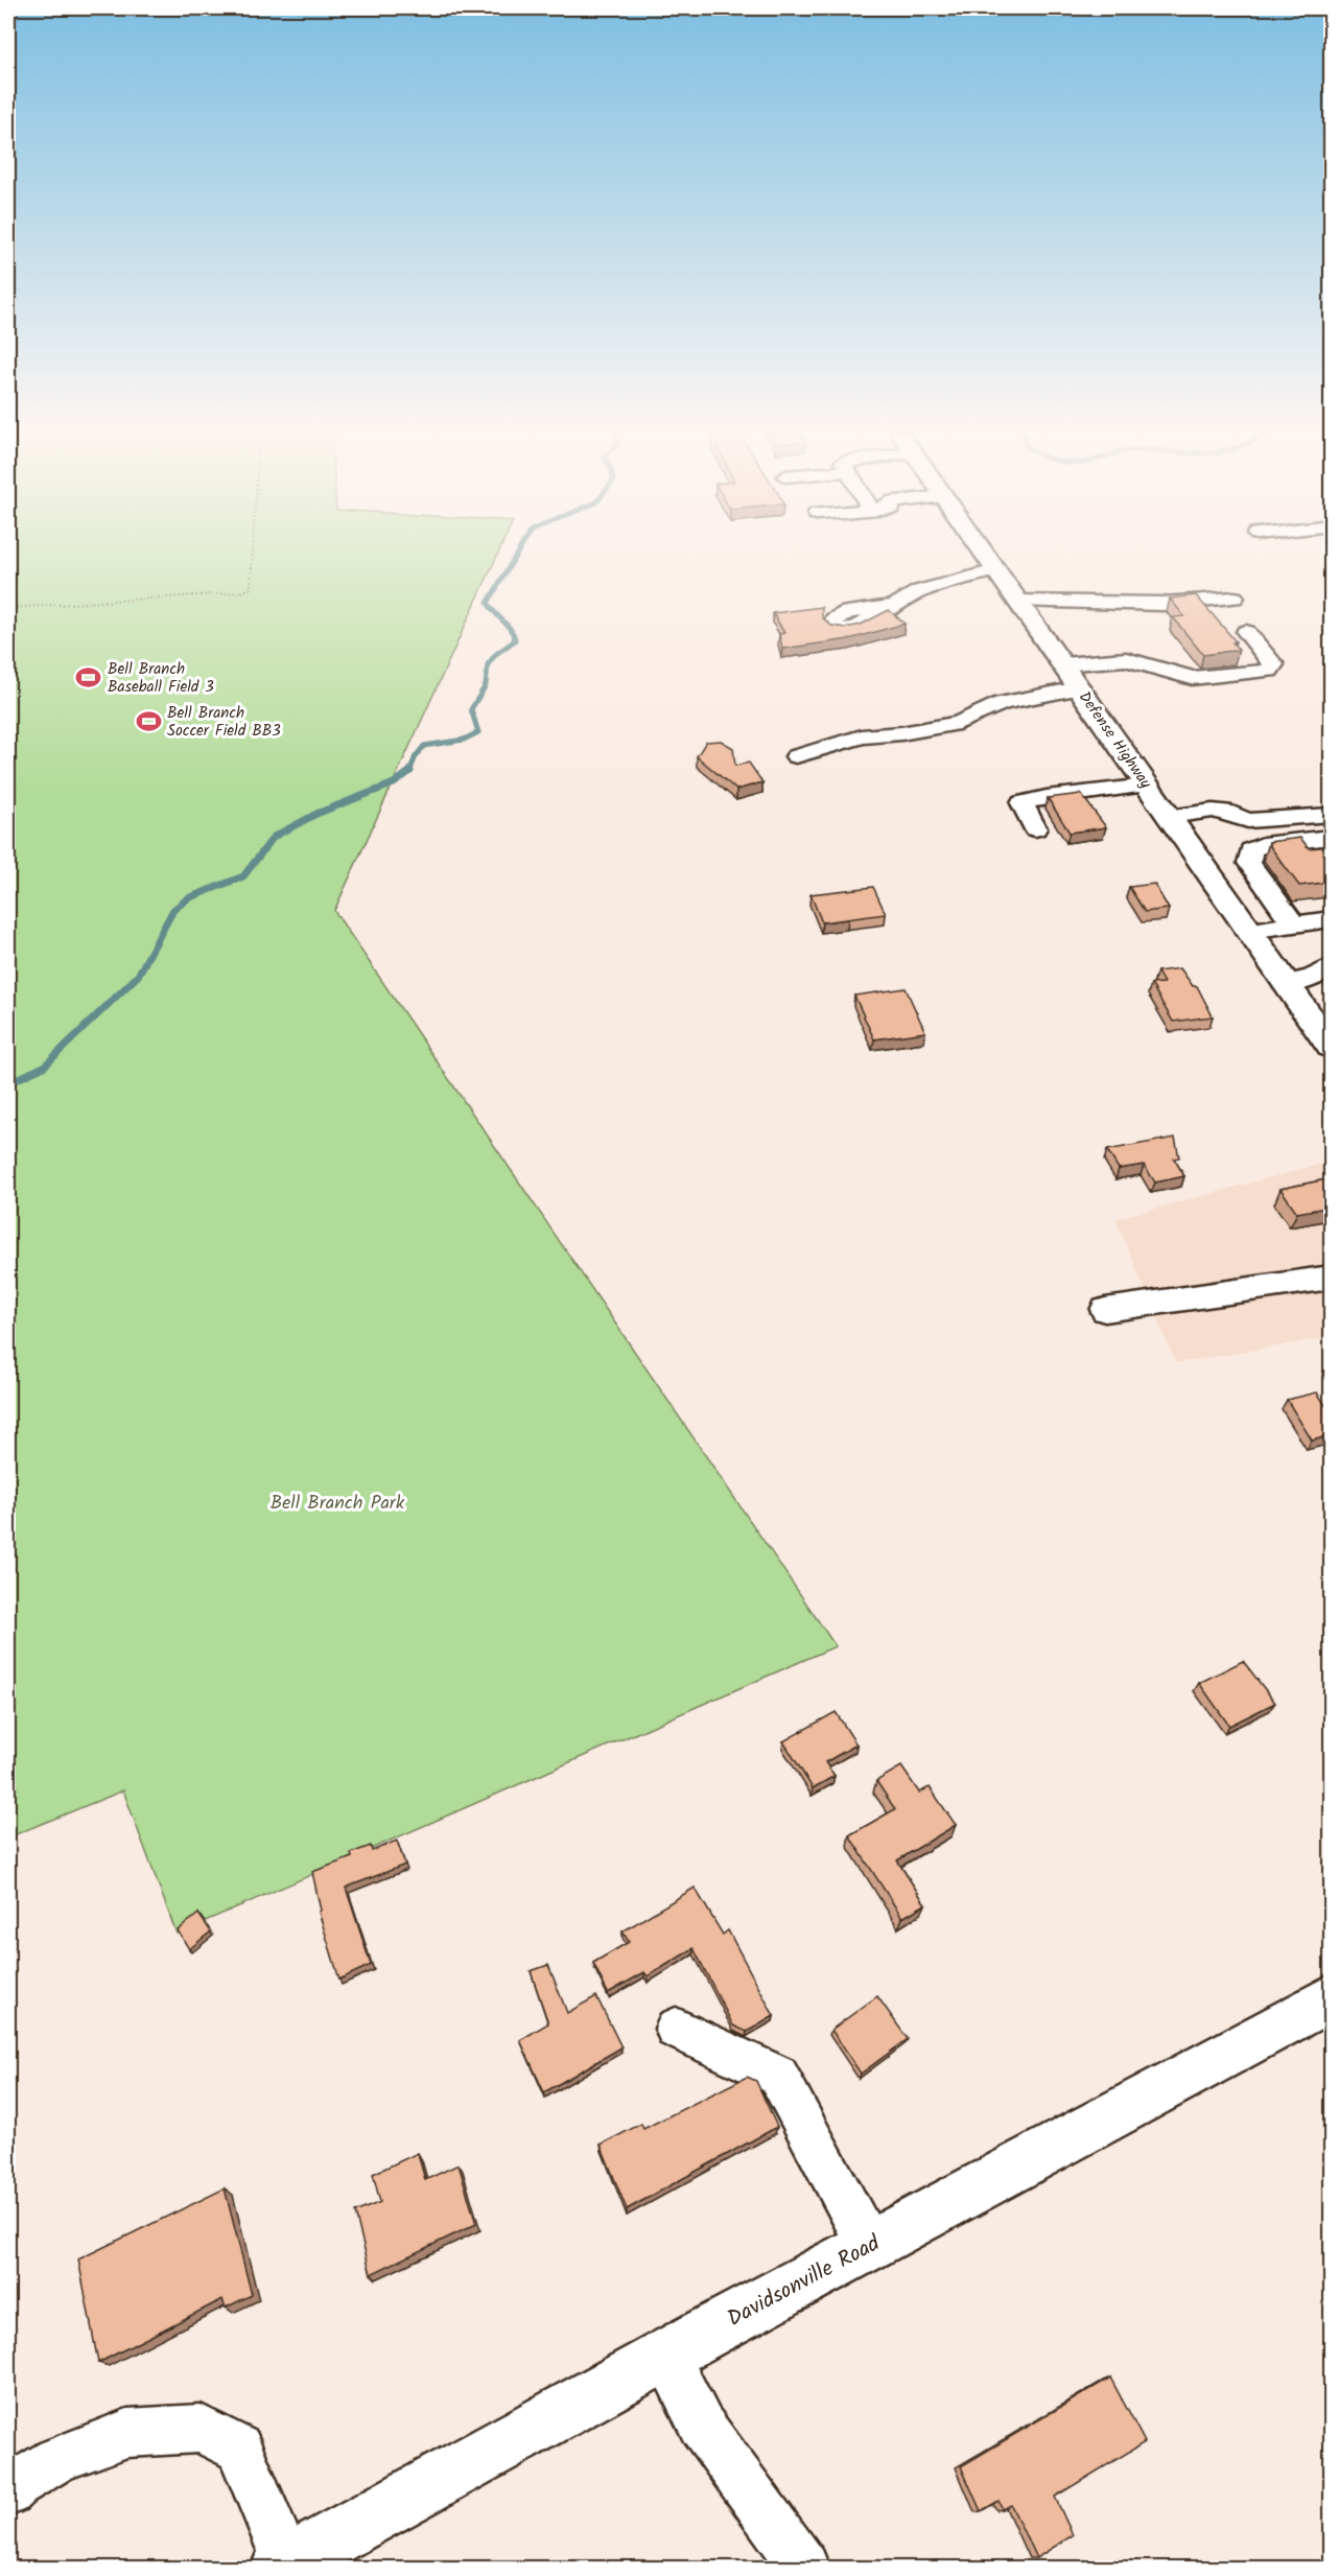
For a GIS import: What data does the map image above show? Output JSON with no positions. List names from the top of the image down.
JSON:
{
  "streets": {
    "main road": ["Defense Highway", "Davidsonville Road"]
  },
  "parks": ["Bell Branch Park"],
  "places": {
    "sports": ["Bell Branch Baseball Field 3", "Bell Branch Soccer Field BB3"]
  }
}
